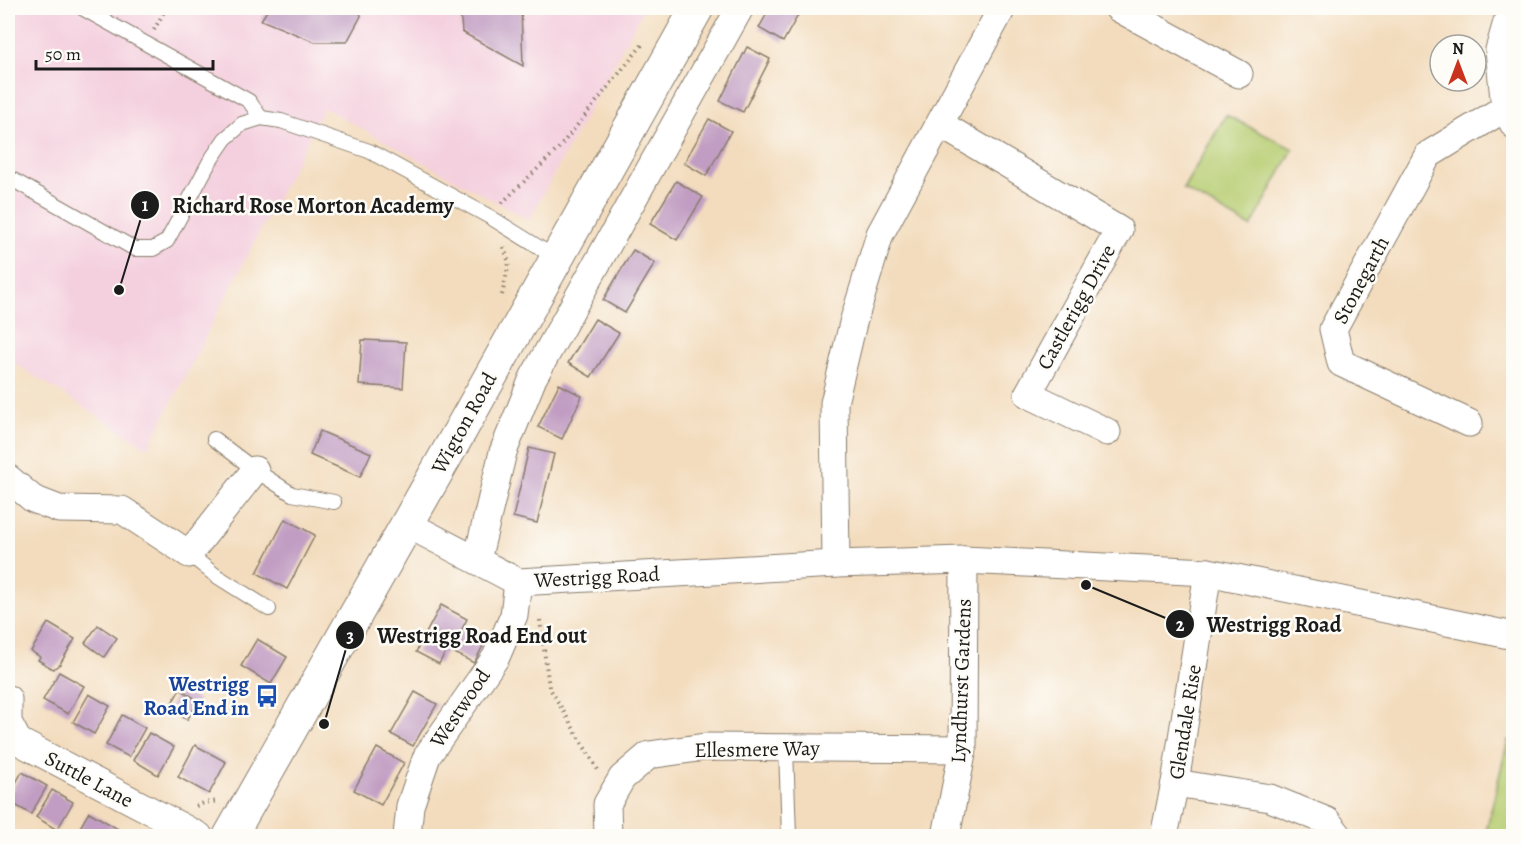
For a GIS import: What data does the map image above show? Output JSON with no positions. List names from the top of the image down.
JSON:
{
  "streets": {
    "main road": ["Wigton Road"],
    "street": [
      "Stonegarth",
      "Castlerigg Drive",
      "Westrigg Road",
      "Lyndhurst Gardens",
      "Westwood",
      "Glendale Rise",
      "Ellesmere Way",
      "Suttle Lane"
    ]
  },
  "crossings": [
    ["Wigton Road", "Westrigg Road"],
    ["Westrigg Road", "Lyndhurst Gardens"],
    ["Westrigg Road", "Westwood"],
    ["Westrigg Road", "Glendale Rise"],
    ["Lyndhurst Gardens", "Ellesmere Way"]
  ],
  "places": {
    "other": ["Richard Rose Morton Academy", "Westrigg Road", "Westrigg Road End out"],
    "bus stop": ["Westrigg Road End in"]
  },
  "scale_bar": "50 m",
  "north": "top"
}
